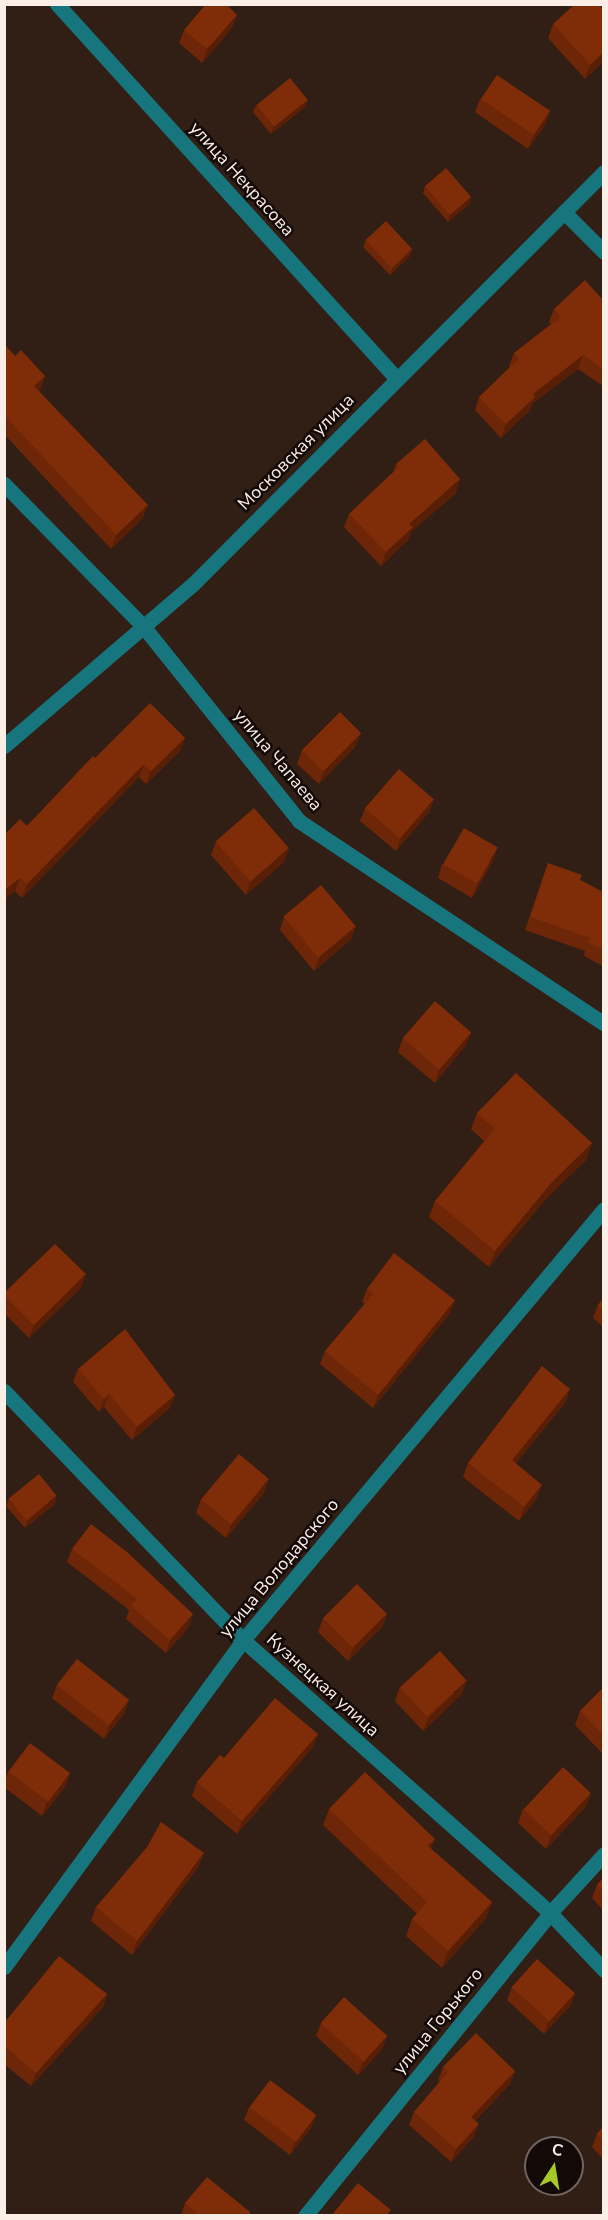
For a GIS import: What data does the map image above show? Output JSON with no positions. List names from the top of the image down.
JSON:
{
  "streets": {
    "street": [
      "улица Некрасова",
      "Московская улица",
      "улица Чапаева",
      "улица Володарского",
      "Кузнецкая улица",
      "улица Горького"
    ]
  },
  "crossings": [
    ["улица Некрасова", "Московская улица"],
    ["Московская улица", "улица Чапаева"],
    ["улица Володарского", "Кузнецкая улица"],
    ["Кузнецкая улица", "улица Горького"]
  ],
  "north": "top"
}
